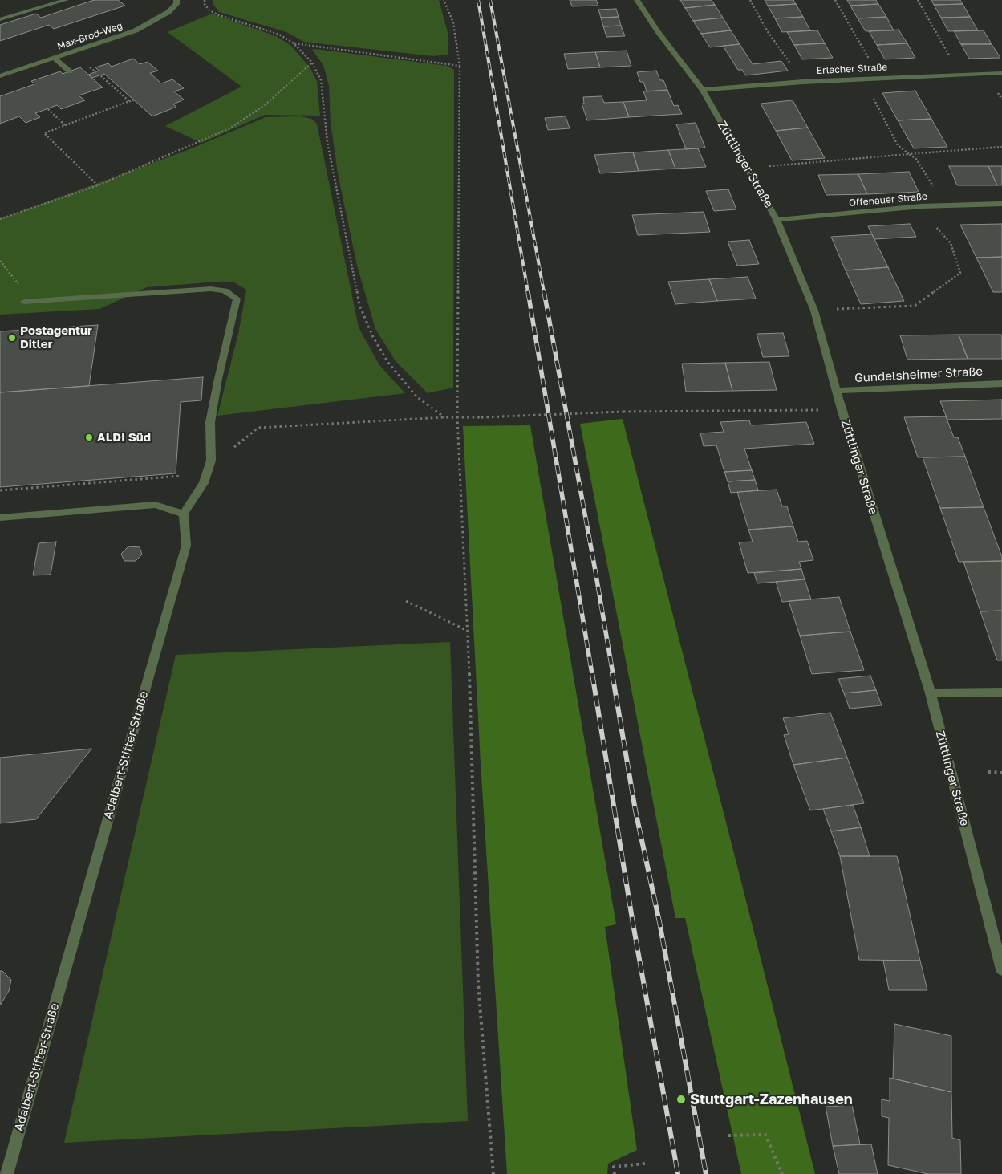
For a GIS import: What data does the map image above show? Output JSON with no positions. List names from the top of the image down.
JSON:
{
  "streets": {
    "street": [
      "Max-Brod-Weg",
      "Erlacher Straße",
      "Züttlinger Straße",
      "Offenauer Straße",
      "Gundelsheimer Straße",
      "Adalbert-Stifter-Straße"
    ]
  },
  "crossings": [
    ["Erlacher Straße", "Züttlinger Straße"],
    ["Züttlinger Straße", "Offenauer Straße"],
    ["Züttlinger Straße", "Gundelsheimer Straße"]
  ],
  "places": ["Postagentur Ditler", "ALDI Süd", "Stuttgart-Zazenhausen"]
}
